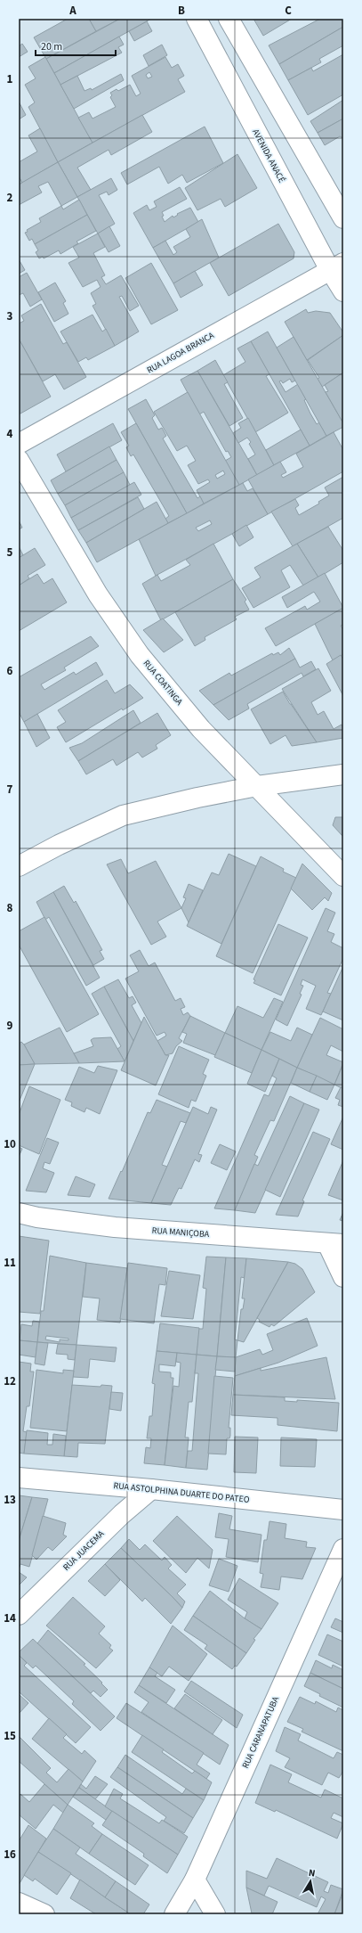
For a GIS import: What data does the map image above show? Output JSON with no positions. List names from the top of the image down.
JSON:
{
  "streets": {
    "street": [
      "AVENIDA ANACÉ",
      "RUA LAGOA BRANCA",
      "RUA COATINGA",
      "RUA MANIÇOBA",
      "RUA ASTOLPHINA DUARTE DO PATEO",
      "RUA JUACEMA",
      "RUA CARANAPATUBA"
    ]
  },
  "crossings": [
    ["AVENIDA ANACÉ", "RUA LAGOA BRANCA"],
    ["RUA ASTOLPHINA DUARTE DO PATEO", "RUA JUACEMA"]
  ],
  "scale_bar": "20 m",
  "north": "top",
  "grid": {
    "columns": ["A", "B", "C"],
    "rows": [
      "1",
      "2",
      "3",
      "4",
      "5",
      "6",
      "7",
      "8",
      "9",
      "10",
      "11",
      "12",
      "13",
      "14",
      "15",
      "16"
    ]
  }
}
